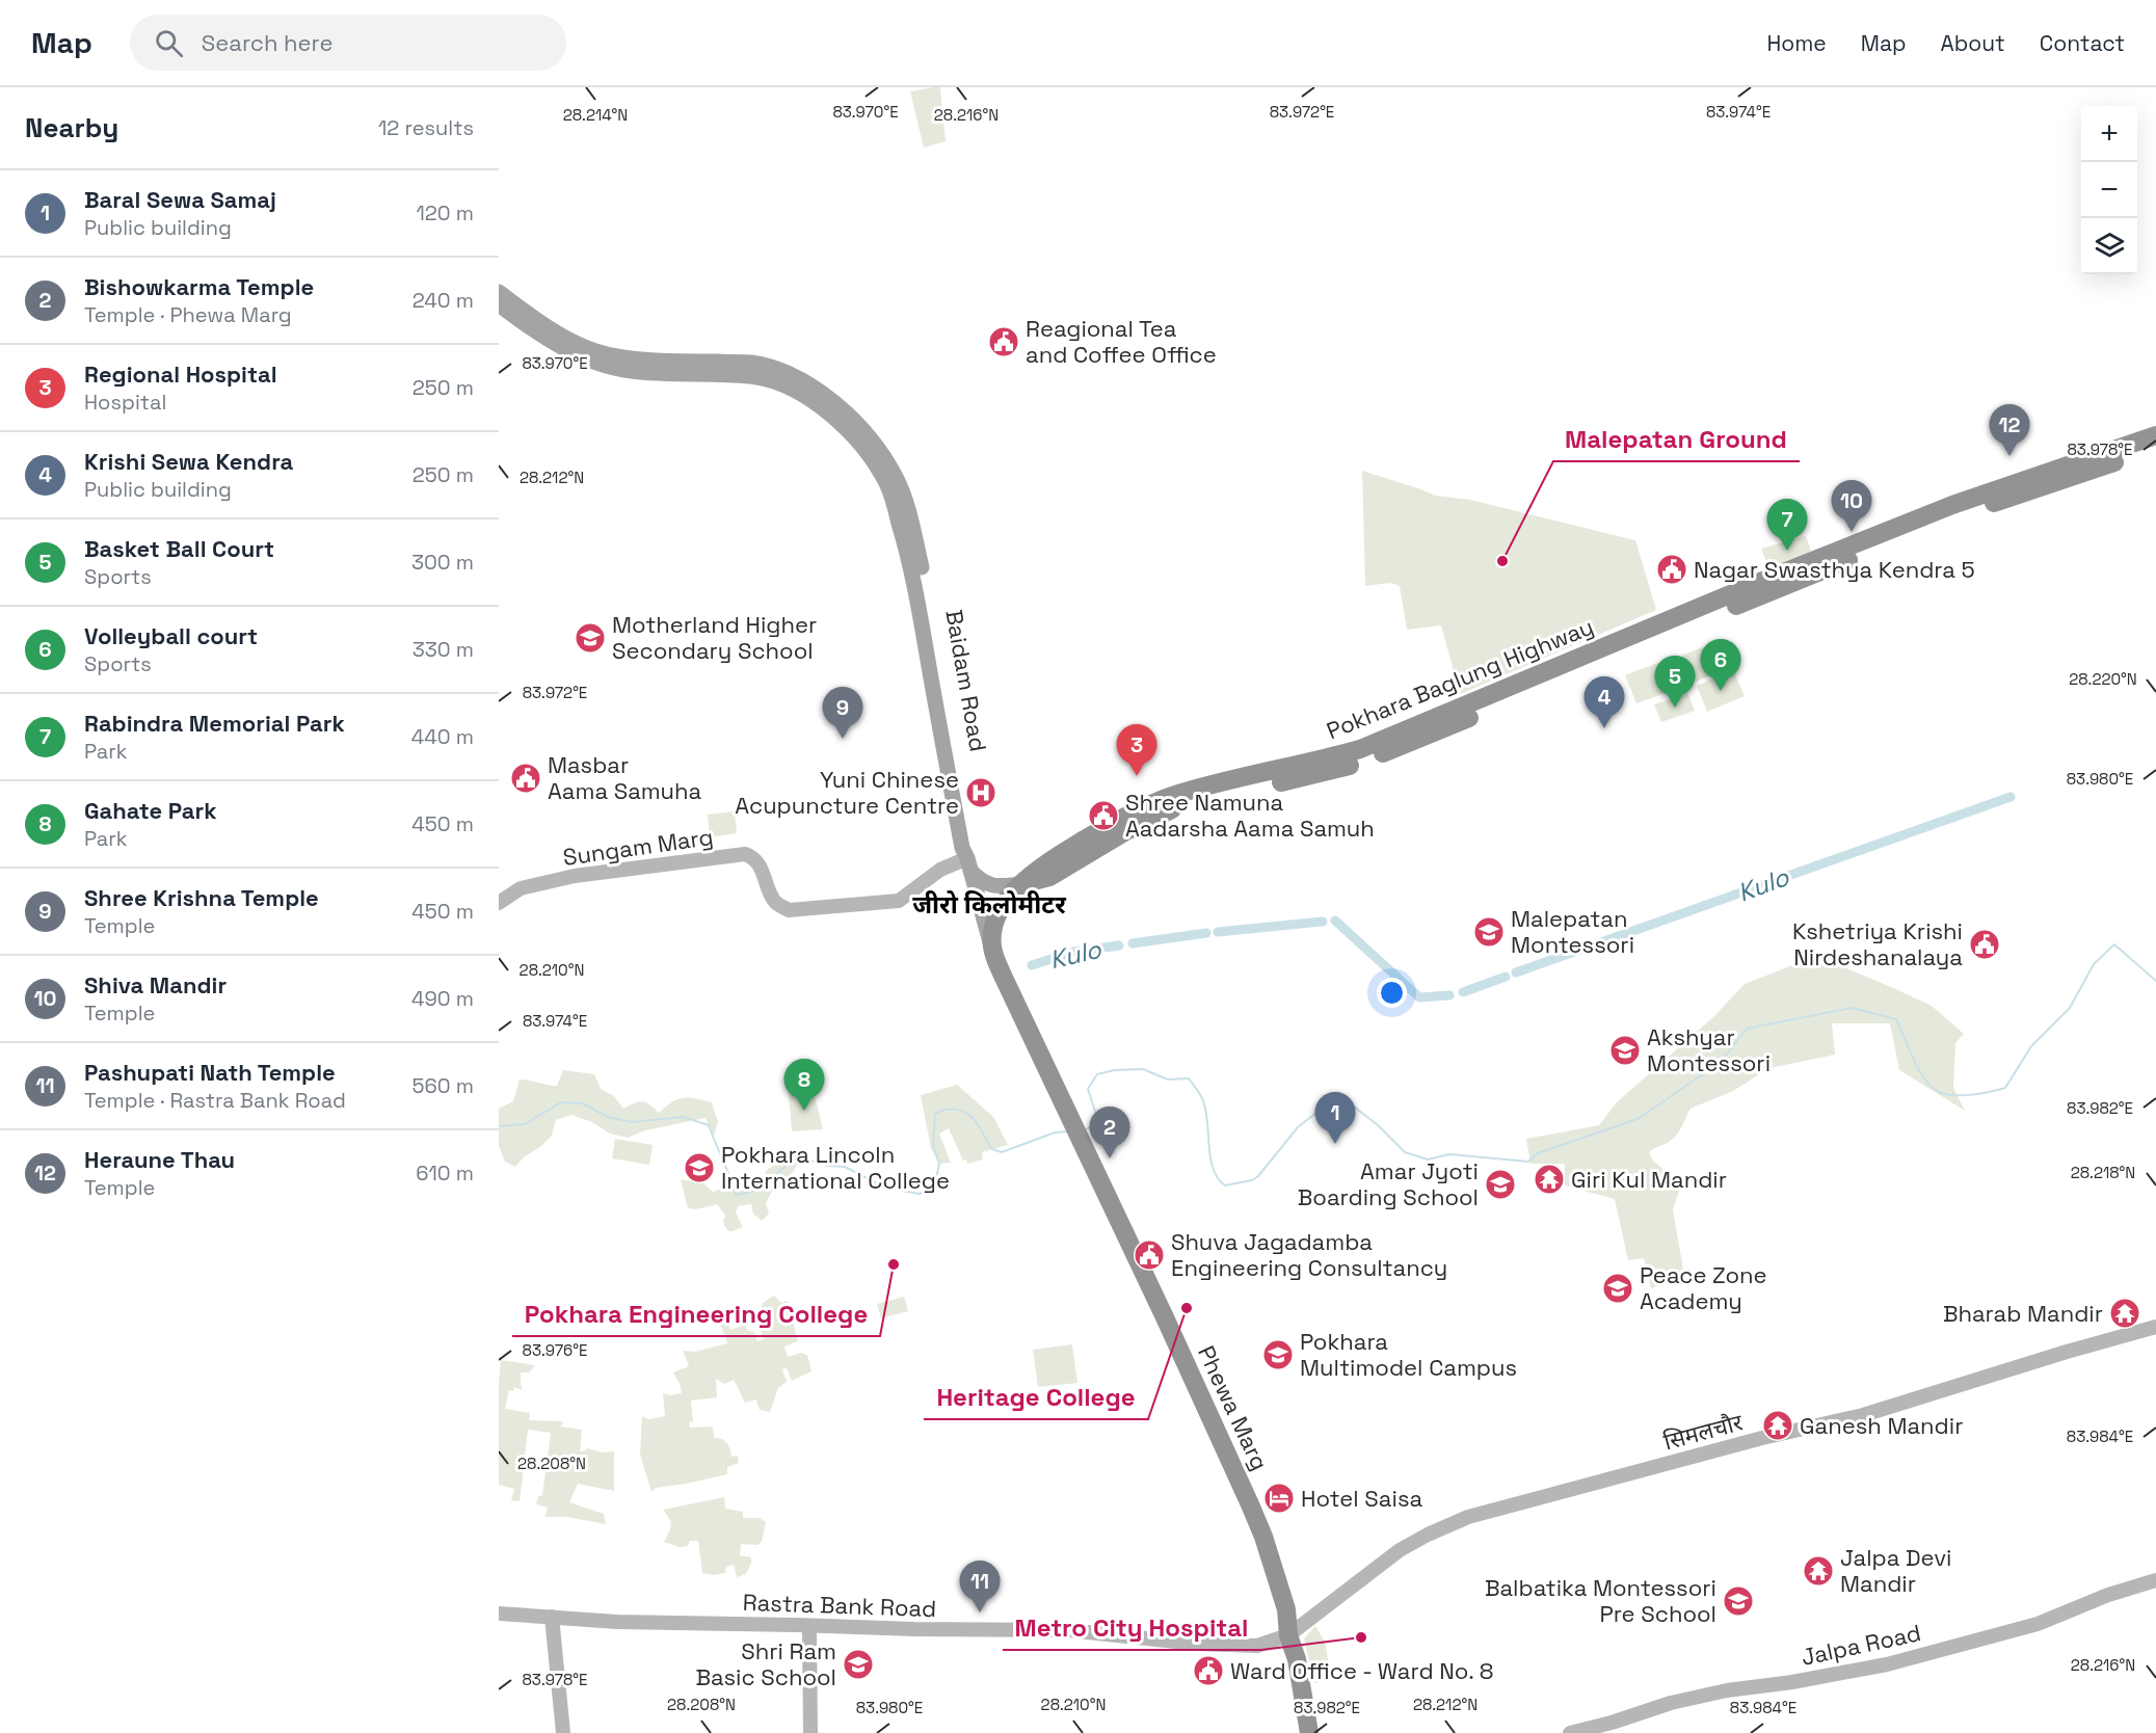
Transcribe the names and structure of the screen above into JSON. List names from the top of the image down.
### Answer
{
  "streets": {
    "highway": ["Pokhara Baglung Highway", "Phewa Marg"],
    "main road": [
      "Baidam Road",
      "Sungam Marg",
      "सिमलचौर",
      "Rastra Bank Road",
      "Jalpa Road"
    ]
  },
  "crossings": [
    ["Baidam Road", "Sungam Marg"],
    ["Phewa Marg", "सिमलचौर"],
    ["Phewa Marg", "Rastra Bank Road"],
    ["सिमलचौर", "Rastra Bank Road"]
  ],
  "districts": ["जीरो किलोमीटर"],
  "water": ["Kulo"],
  "places": {
    "public building": [
      "Reagional Tea and Coffee Office",
      "Nagar Swasthya Kendra 5",
      "Masbar Aama Samuha",
      "Shree Namuna Aadarsha Aama Samuh",
      "Kshetriya Krishi Nirdeshanalaya",
      "Shuva Jagadamba Engineering Consultancy",
      "Ward Office - Ward No. 8"
    ],
    "other": [
      "Malepatan Ground",
      "Pokhara Engineering College",
      "Heritage College",
      "Metro City Hospital"
    ],
    "school or university": [
      "Motherland Higher Secondary School",
      "Malepatan Montessori",
      "Akshyar Montessori",
      "Pokhara Lincoln International College",
      "Amar Jyoti Boarding School",
      "Peace Zone Academy",
      "Pokhara Multimodel Campus",
      "Balbatika Montessori Pre School",
      "Shri Ram Basic School"
    ],
    "hospital": ["Yuni Chinese Acupuncture Centre"],
    "temple": [
      "Giri Kul Mandir",
      "Bharab Mandir",
      "Ganesh Mandir",
      "Jalpa Devi Mandir"
    ],
    "hotel": ["Hotel Saisa"]
  },
  "page": {
    "header": "Map",
    "search": "Search here",
    "nav": [
      "Home",
      "Map",
      "About",
      "Contact"
    ],
    "heading": ["Nearby", "12 results"],
    "map_buttons": ["+", "−"],
    "list": [
      {
        "mark": "1",
        "name": "Baral Sewa Samaj",
        "note": "Public building",
        "value": "120 m"
      },
      {
        "mark": "2",
        "name": "Bishowkarma Temple",
        "note": "Temple · Phewa Marg",
        "value": "240 m"
      },
      {
        "mark": "3",
        "name": "Regional Hospital",
        "note": "Hospital",
        "value": "250 m"
      },
      {
        "mark": "4",
        "name": "Krishi Sewa Kendra",
        "note": "Public building",
        "value": "250 m"
      },
      {
        "mark": "5",
        "name": "Basket Ball Court",
        "note": "Sports",
        "value": "300 m"
      },
      {
        "mark": "6",
        "name": "Volleyball court",
        "note": "Sports",
        "value": "330 m"
      },
      {
        "mark": "7",
        "name": "Rabindra Memorial Park",
        "note": "Park",
        "value": "440 m"
      },
      {
        "mark": "8",
        "name": "Gahate Park",
        "note": "Park",
        "value": "450 m"
      },
      {
        "mark": "9",
        "name": "Shree Krishna Temple",
        "note": "Temple",
        "value": "450 m"
      },
      {
        "mark": "10",
        "name": "Shiva Mandir",
        "note": "Temple",
        "value": "490 m"
      },
      {
        "mark": "11",
        "name": "Pashupati Nath Temple",
        "note": "Temple · Rastra Bank Road",
        "value": "560 m"
      },
      {
        "mark": "12",
        "name": "Heraune Thau",
        "note": "Temple",
        "value": "610 m"
      }
    ],
    "pins": [
      "12",
      "10",
      "7",
      "6",
      "5",
      "4",
      "9",
      "3",
      "8",
      "1",
      "2",
      "11"
    ]
  },
  "coordinates": [
    "83.970°E",
    "83.972°E",
    "83.974°E",
    "28.214°N",
    "28.216°N",
    "83.978°E",
    "28.212°N",
    "28.220°N",
    "83.980°E",
    "28.210°N",
    "83.982°E",
    "28.218°N",
    "83.976°E",
    "83.984°E",
    "28.208°N"
  ]
}
